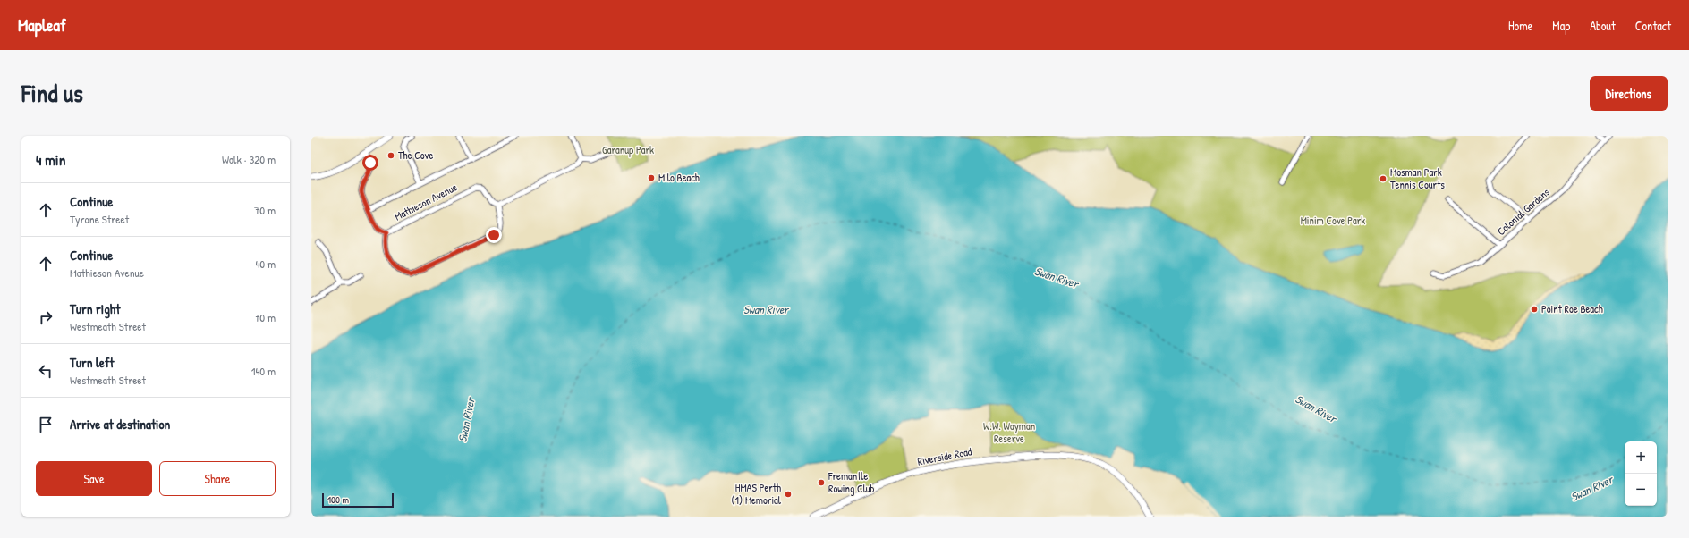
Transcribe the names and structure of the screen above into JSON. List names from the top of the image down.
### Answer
{
  "streets": {
    "street": ["Mathieson Avenue", "Colonial Gardens", "Riverside Road"]
  },
  "water": ["Swan River"],
  "parks": ["Garanup Park", "Minim Cove Park", "W.W. Wayman Reserve"],
  "places": [
    "The Cove",
    "Milo Beach",
    "Mosman Park Tennis Courts",
    "Point Roe Beach",
    "Fremantle Rowing Club",
    "HMAS Perth (1) Memorial"
  ],
  "scale_bar": "100 m",
  "page": {
    "header": "Mapleaf",
    "nav": [
      "Home",
      "Map",
      "About",
      "Contact"
    ],
    "title": "Find us",
    "buttons": [
      "Directions",
      ["Save", "Share"]
    ],
    "heading": ["4 min", "Walk · 320 m"],
    "list": [
      ["Continue", "Tyrone Street", "70 m"],
      ["Continue", "Mathieson Avenue", "40 m"],
      ["Turn right", "Westmeath Street", "70 m"],
      ["Turn left", "Westmeath Street", "140 m"],
      "Arrive at destination"
    ],
    "map_buttons": ["+", "−"],
    "scale": "100 m"
  }
}
